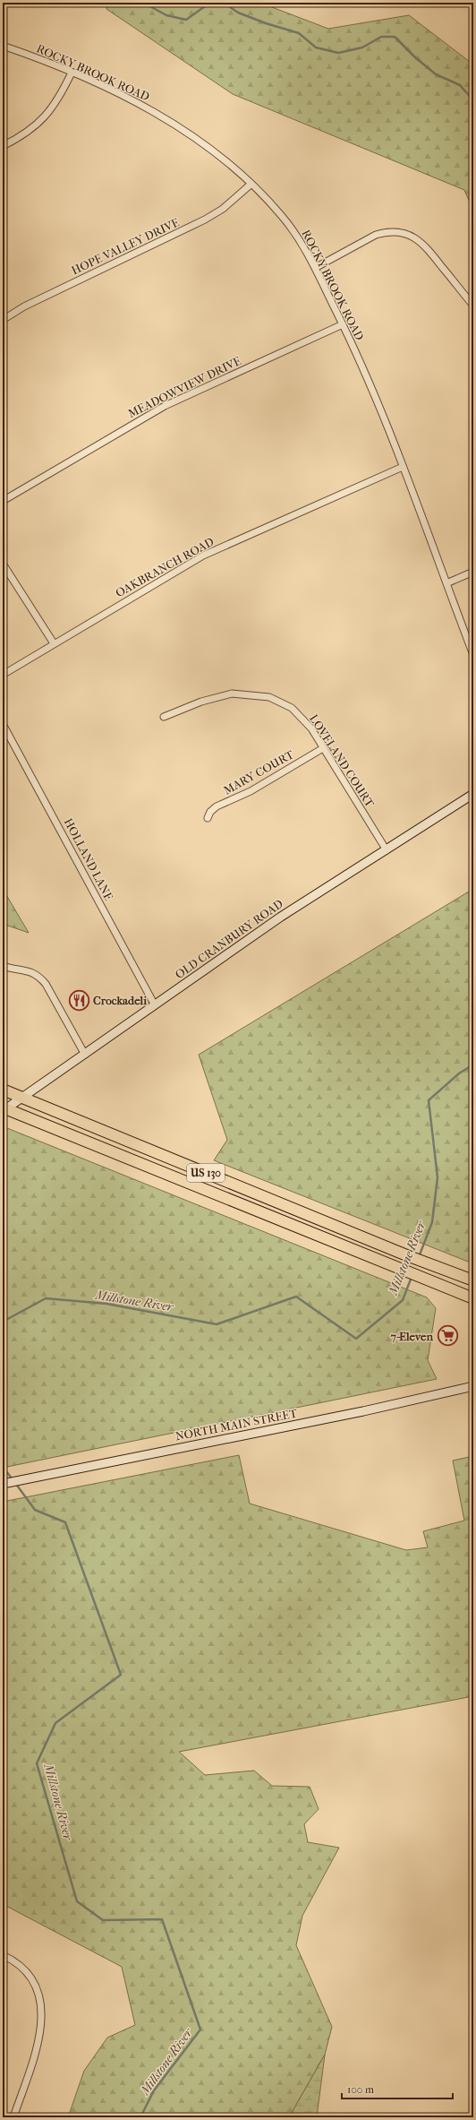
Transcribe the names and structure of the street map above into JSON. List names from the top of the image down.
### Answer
{
  "streets": {
    "highway": ["US 130"],
    "street": [
      "ROCKY BROOK ROAD",
      "HOPE VALLEY DRIVE",
      "MEADOWVIEW DRIVE",
      "OAKBRANCH ROAD",
      "LOVELAND COURT",
      "MARY COURT",
      "HOLLAND LANE",
      "OLD CRANBURY ROAD",
      "NORTH MAIN STREET"
    ]
  },
  "crossings": [
    ["ROCKY BROOK ROAD", "HOPE VALLEY DRIVE"],
    ["ROCKY BROOK ROAD", "MEADOWVIEW DRIVE"],
    ["ROCKY BROOK ROAD", "OAKBRANCH ROAD"],
    ["LOVELAND COURT", "MARY COURT"],
    ["LOVELAND COURT", "OLD CRANBURY ROAD"],
    ["HOLLAND LANE", "OLD CRANBURY ROAD"],
    ["OLD CRANBURY ROAD", "US 130"]
  ],
  "water": ["Millstone River"],
  "places": {
    "restaurant": ["Crockadeli"],
    "supermarket": ["7-Eleven"]
  },
  "scale_bar": "100 m"
}
